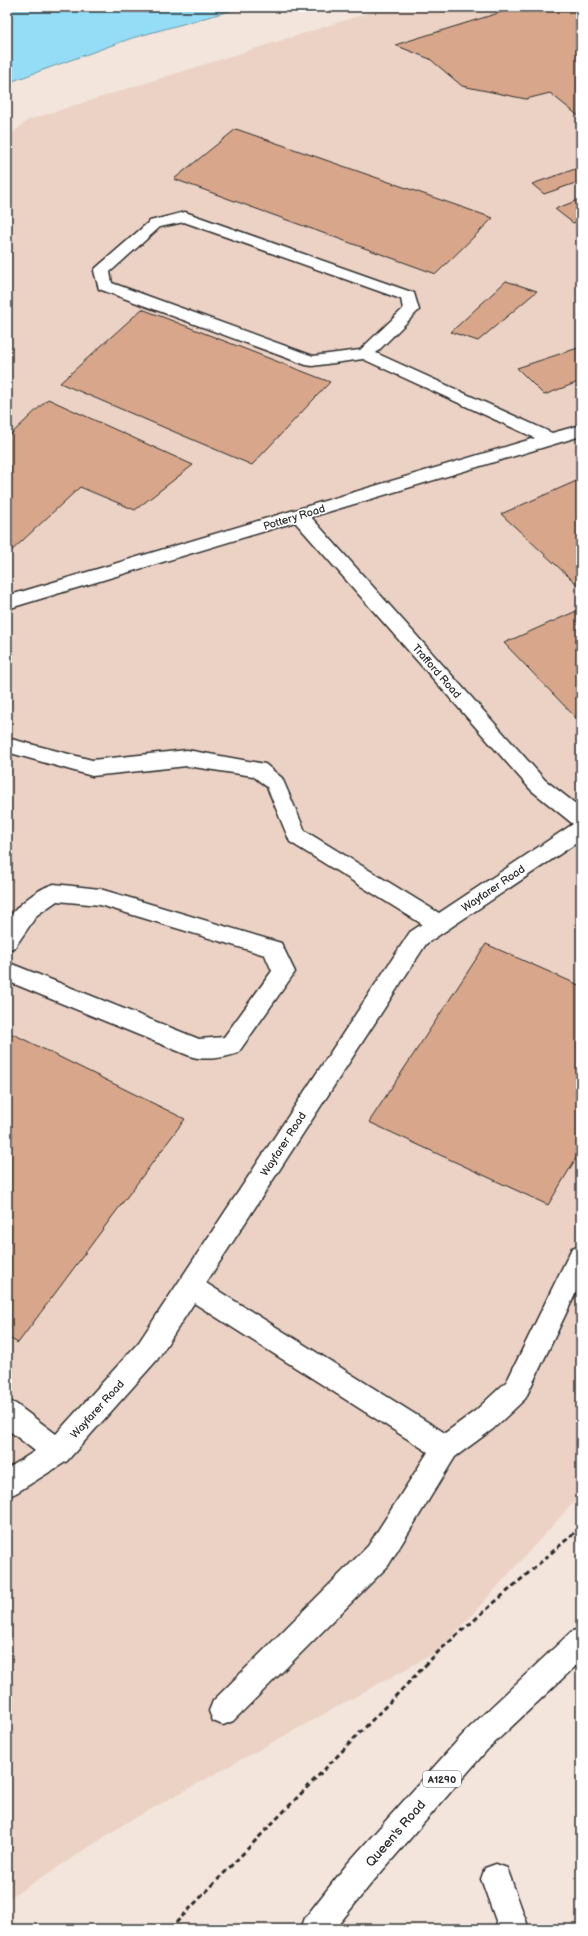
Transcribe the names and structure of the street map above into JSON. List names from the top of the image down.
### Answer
{
  "streets": {
    "street": [
      "Pottery Road",
      "Trafford Road",
      "Wayfarer Road",
      "A1290",
      "Queen's Road"
    ]
  },
  "crossings": [
    ["Pottery Road", "Trafford Road"]
  ]
}
